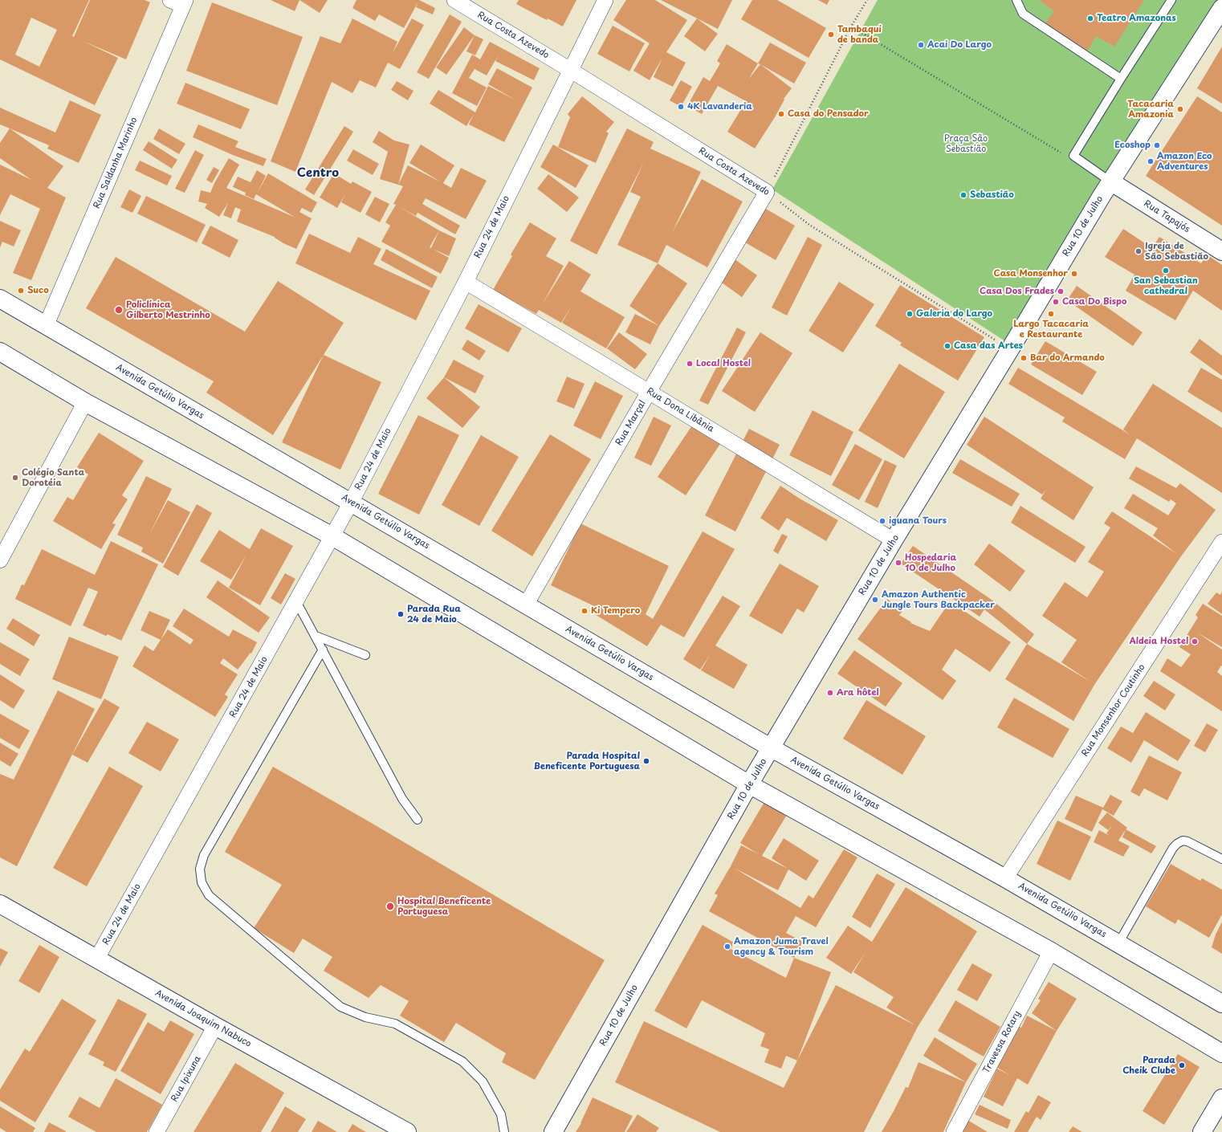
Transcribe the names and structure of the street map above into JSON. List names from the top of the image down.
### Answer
{
  "streets": {
    "main road": [
      "Rua Tapajós",
      "Rua 10 de Julho",
      "Avenida Getúlio Vargas",
      "Avenida Joaquim Nabuco"
    ],
    "street": [
      "Rua Costa Azevedo",
      "Rua Saldanha Marinho",
      "Rua 24 de Maio",
      "Rua Dona Libânia",
      "Rua Marçal",
      "Rua Monsenhor Coutinho",
      "Travessa Rotary",
      "Rua Ipixuna"
    ]
  },
  "crossings": [
    ["Rua Costa Azevedo", "Rua 10 de Julho"],
    ["Rua Costa Azevedo", "Rua 24 de Maio"],
    ["Rua Costa Azevedo", "Rua Marçal"],
    ["Rua Saldanha Marinho", "Avenida Getúlio Vargas"],
    ["Rua Tapajós", "Rua 10 de Julho"],
    ["Rua 10 de Julho", "Avenida Getúlio Vargas"],
    ["Rua 10 de Julho", "Rua Dona Libânia"],
    ["Rua 24 de Maio", "Avenida Getúlio Vargas"],
    ["Rua 24 de Maio", "Rua Dona Libânia"],
    ["Rua 24 de Maio", "Avenida Joaquim Nabuco"],
    ["Avenida Getúlio Vargas", "Rua Marçal"],
    ["Avenida Getúlio Vargas", "Rua Monsenhor Coutinho"],
    ["Rua Dona Libânia", "Rua Marçal"],
    ["Avenida Joaquim Nabuco", "Rua Ipixuna"]
  ],
  "districts": ["Centro"],
  "parks": ["Praça São Sebastião"],
  "places": [
    "Teatro Amazonas",
    "Tambaqui de banda",
    "Acai Do Largo",
    "4K Lavanderia",
    "Tacacaria Amazonia",
    "Casa do Pensador",
    "Ecoshop",
    "Amazon Eco Adventures",
    "Sebastião",
    "Igreja de São Sebastião",
    "San Sebastian cathedral",
    "Casa Monsenhor",
    "Suco",
    "Casa Dos Frades",
    "Casa Do Bispo",
    "Policlínica Gilberto Mestrinho",
    "Galeria do Largo",
    "Largo Tacacaria e Restaurante",
    "Casa das Artes",
    "Bar do Armando",
    "Local Hostel",
    "Colégio Santa Dorotéia",
    "iguana Tours",
    "Hospedaria 10 de Julho",
    "Amazon Authentic Jungle Tours Backpacker",
    "Ki Tempero",
    "Parada Rua 24 de Maio",
    "Aldeia Hostel",
    "Ara hôtel",
    "Parada Hospital Beneficente Portuguesa",
    "Hospital Beneficente Portuguesa",
    "Amazon Juma Travel agency & Tourism",
    "Parada Cheik Clube"
  ]
}
